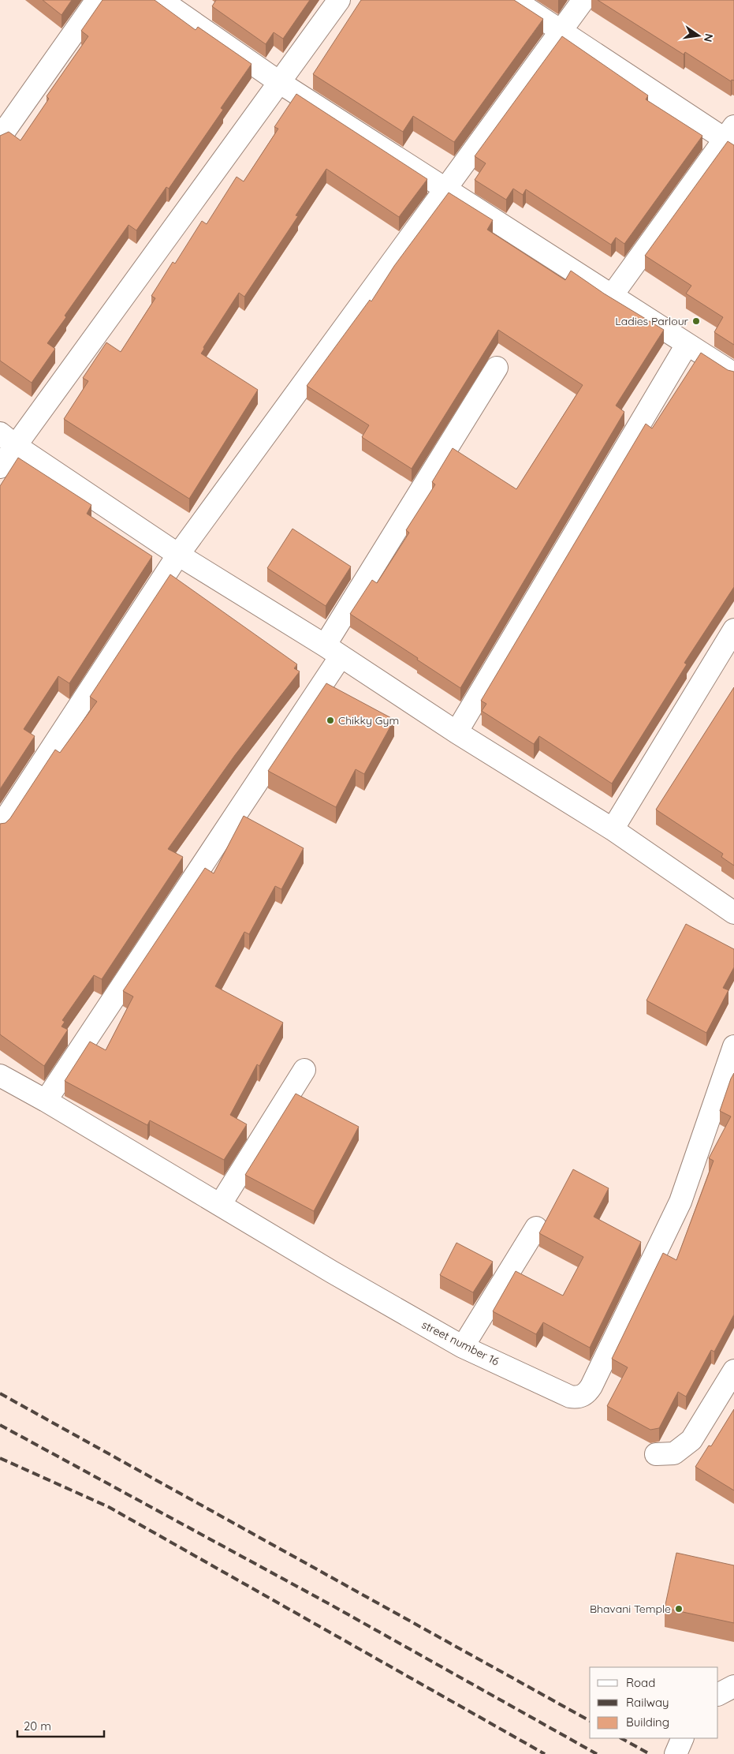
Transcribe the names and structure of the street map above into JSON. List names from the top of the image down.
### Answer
{
  "streets": {
    "street": ["street number 16"]
  },
  "places": ["Ladies Parlour", "Chikky Gym", "Bhavani Temple"],
  "legend": ["Road", "Railway", "Building"],
  "scale_bar": "20 m",
  "north": "right"
}
